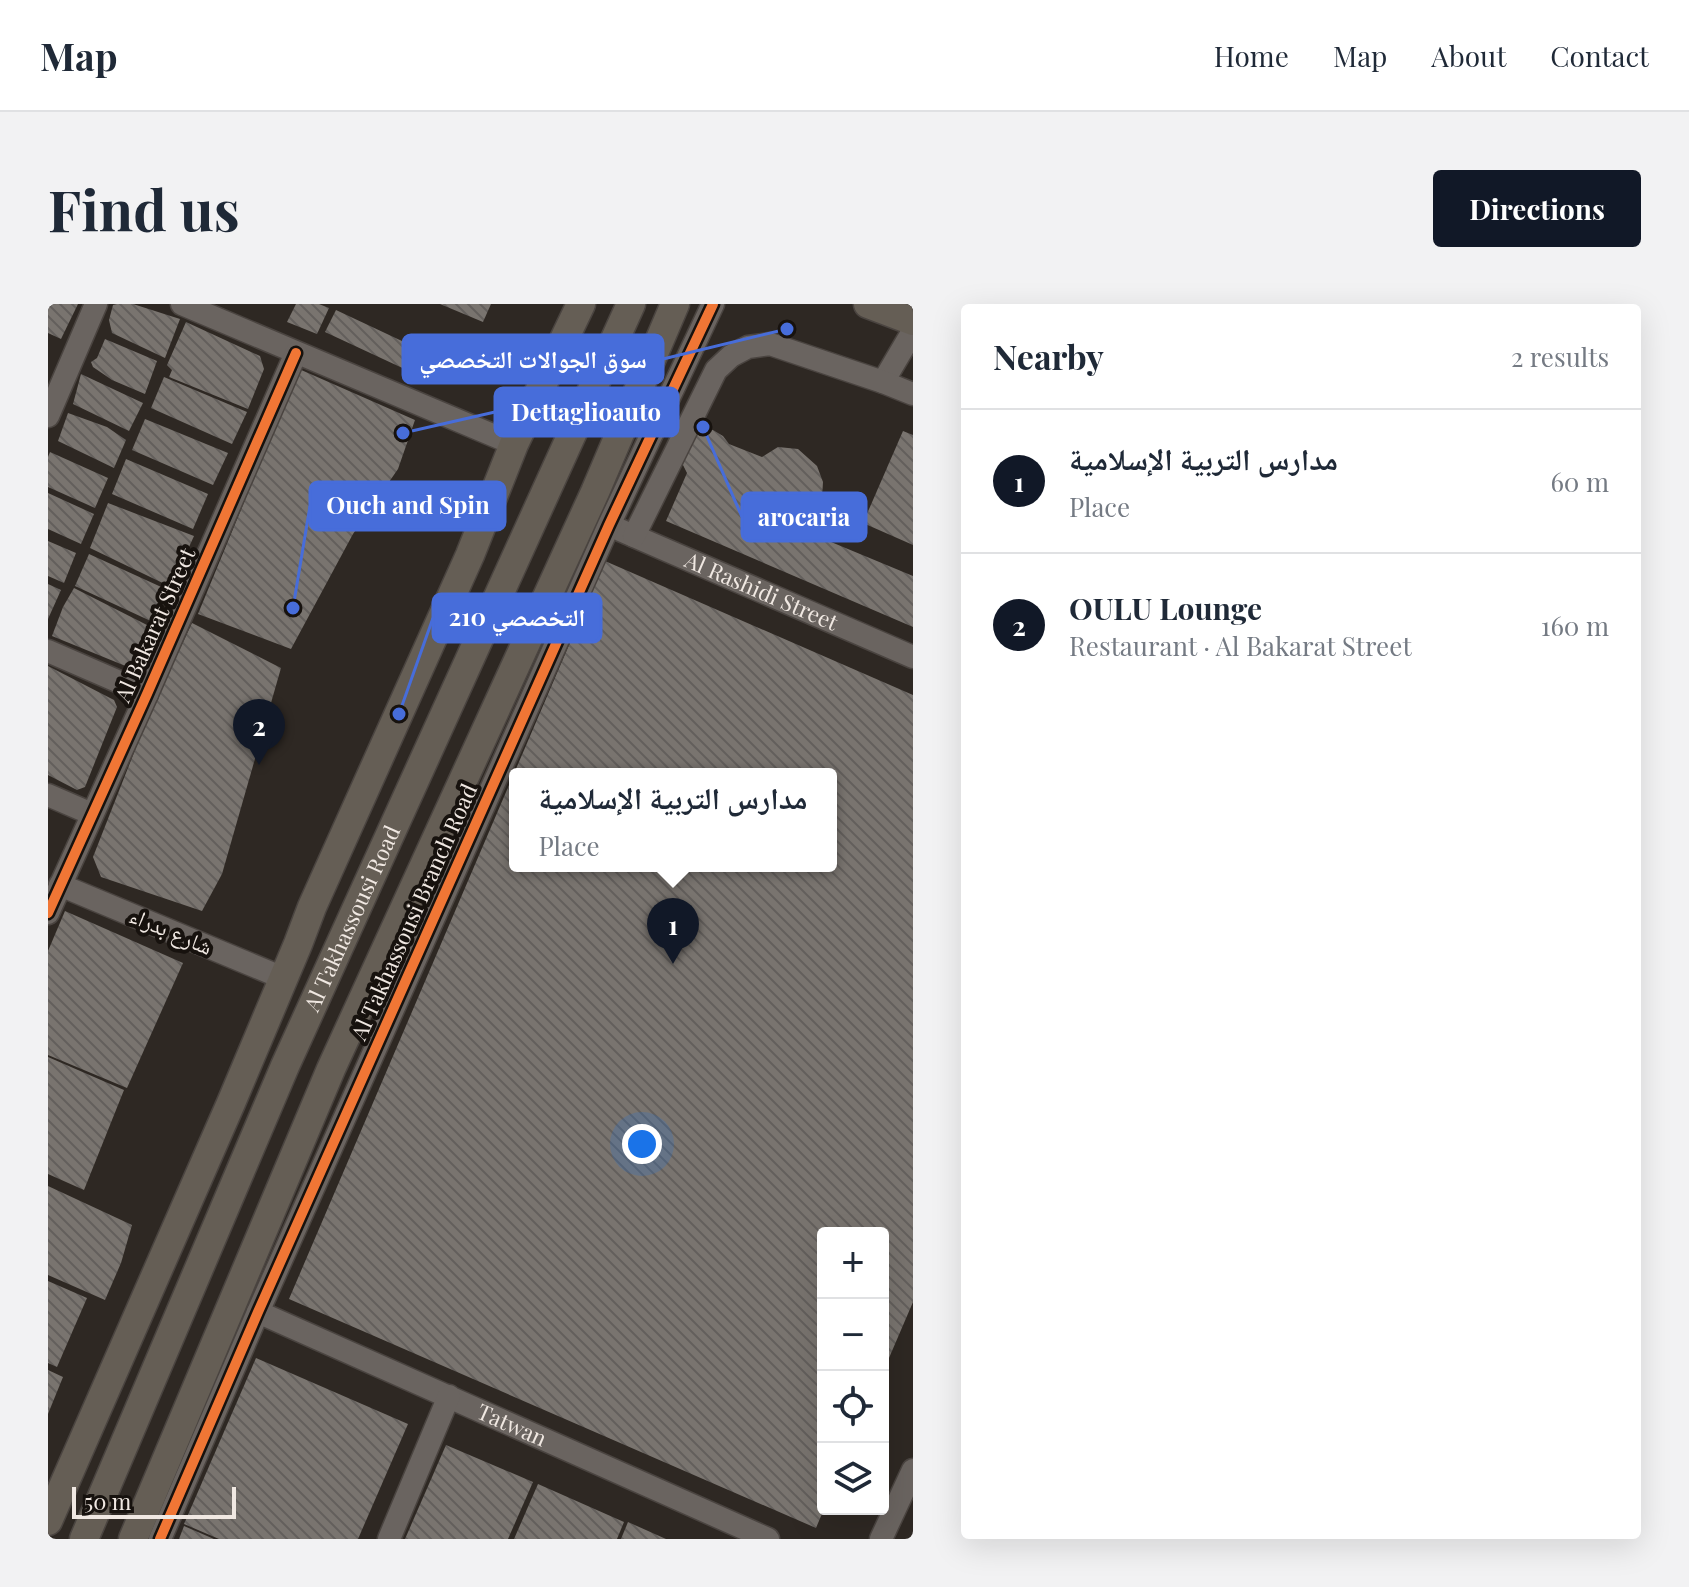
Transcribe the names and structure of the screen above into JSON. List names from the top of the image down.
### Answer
{
  "streets": {
    "main road": ["Al Takhassousi Road"],
    "street": [
      "Al Rashidi Street",
      "Al Bakarat Street",
      "Al Takhassousi Branch Road",
      "شارع بدراء",
      "Tatwan"
    ]
  },
  "crossings": [
    ["Al Rashidi Street", "Al Takhassousi Branch Road"],
    ["Al Bakarat Street", "شارع بدراء"],
    ["Al Takhassousi Branch Road", "Tatwan"]
  ],
  "places": [
    "سوق الجوالات التخصصي",
    "arocaria",
    "Dettaglioauto",
    "Ouch and Spin",
    "التخصصي 210"
  ],
  "scale_bar": "50 m",
  "page": {
    "header": "Map",
    "nav": [
      "Home",
      "Map",
      "About",
      "Contact"
    ],
    "buttons": "Directions",
    "title": "Find us",
    "heading": ["Nearby", "2 results"],
    "list": [
      {
        "mark": "1",
        "name": "مدارس التربية الإسلامية",
        "note": "Place",
        "value": "60 m"
      },
      {
        "mark": "2",
        "name": "OULU Lounge",
        "note": "Restaurant · Al Bakarat Street",
        "value": "160 m"
      }
    ],
    "pins": ["2", "1"],
    "popup": ["مدارس التربية الإسلامية", "Place"],
    "map_buttons": ["+", "−"],
    "scale": "50 m"
  }
}
